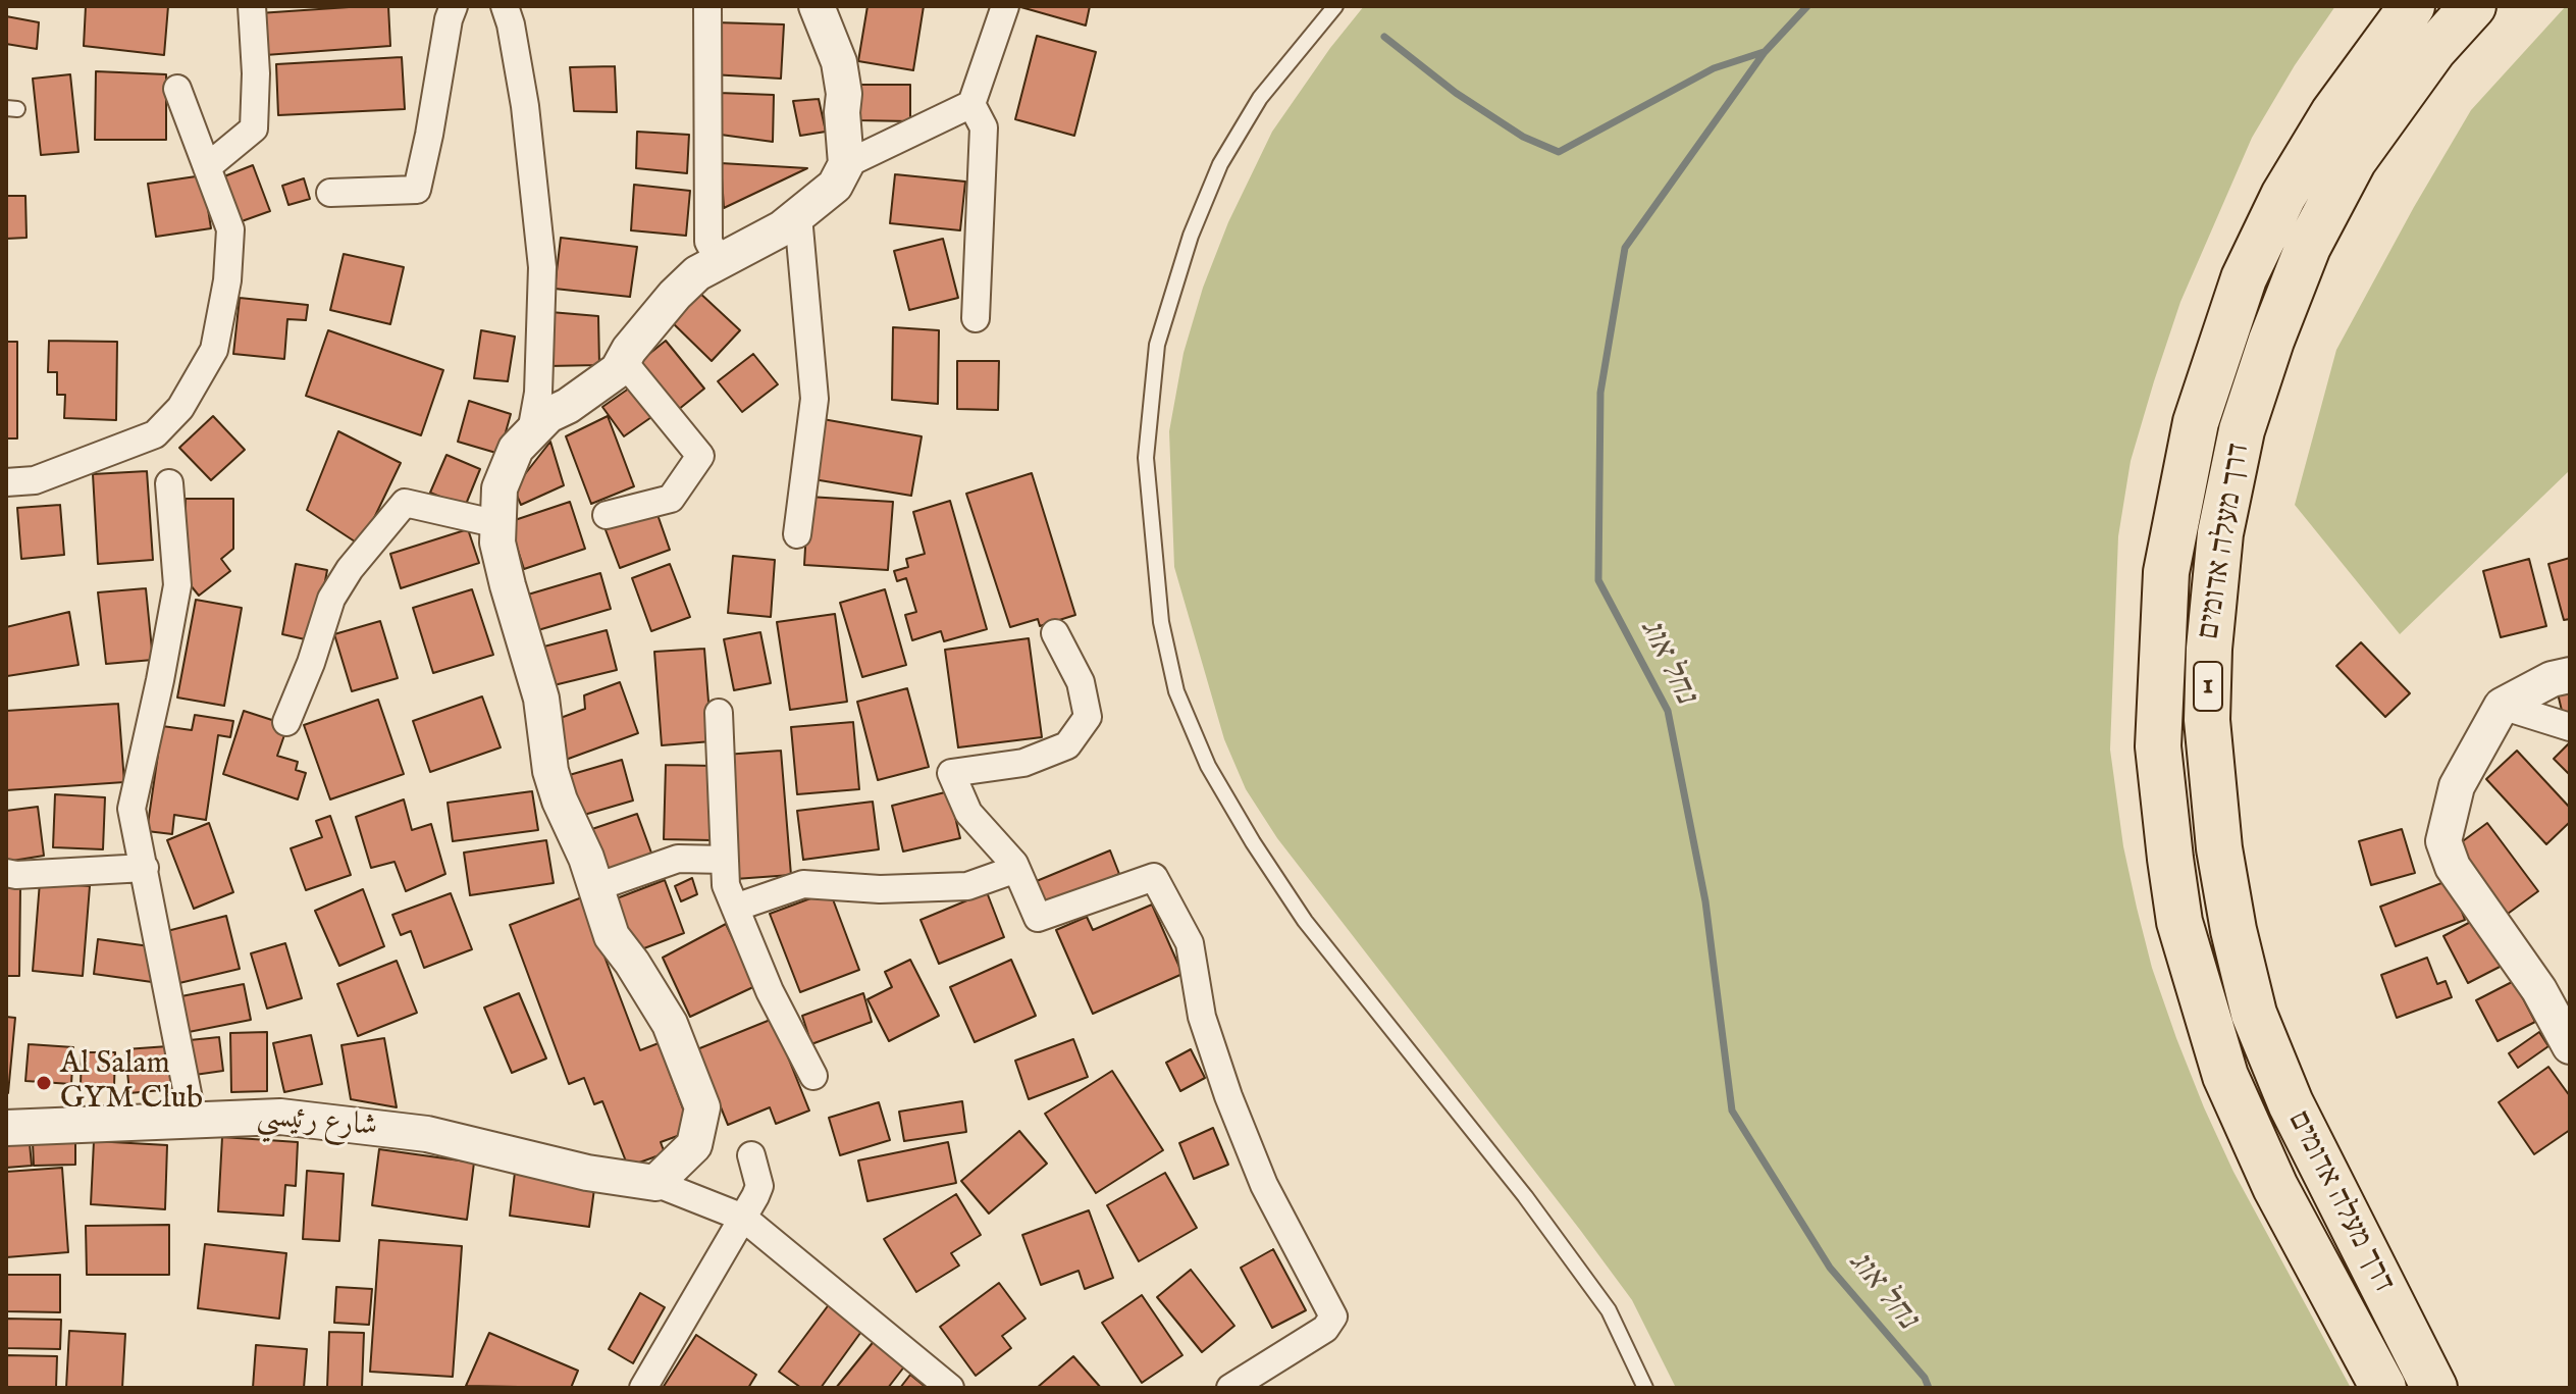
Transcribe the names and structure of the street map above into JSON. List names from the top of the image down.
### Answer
{
  "streets": {
    "highway": ["דרך מעלה אדומים", "1"],
    "street": ["شارع رئيسي"]
  },
  "water": ["נחל אוג"],
  "places": ["Al Salam GYM Club"]
}
